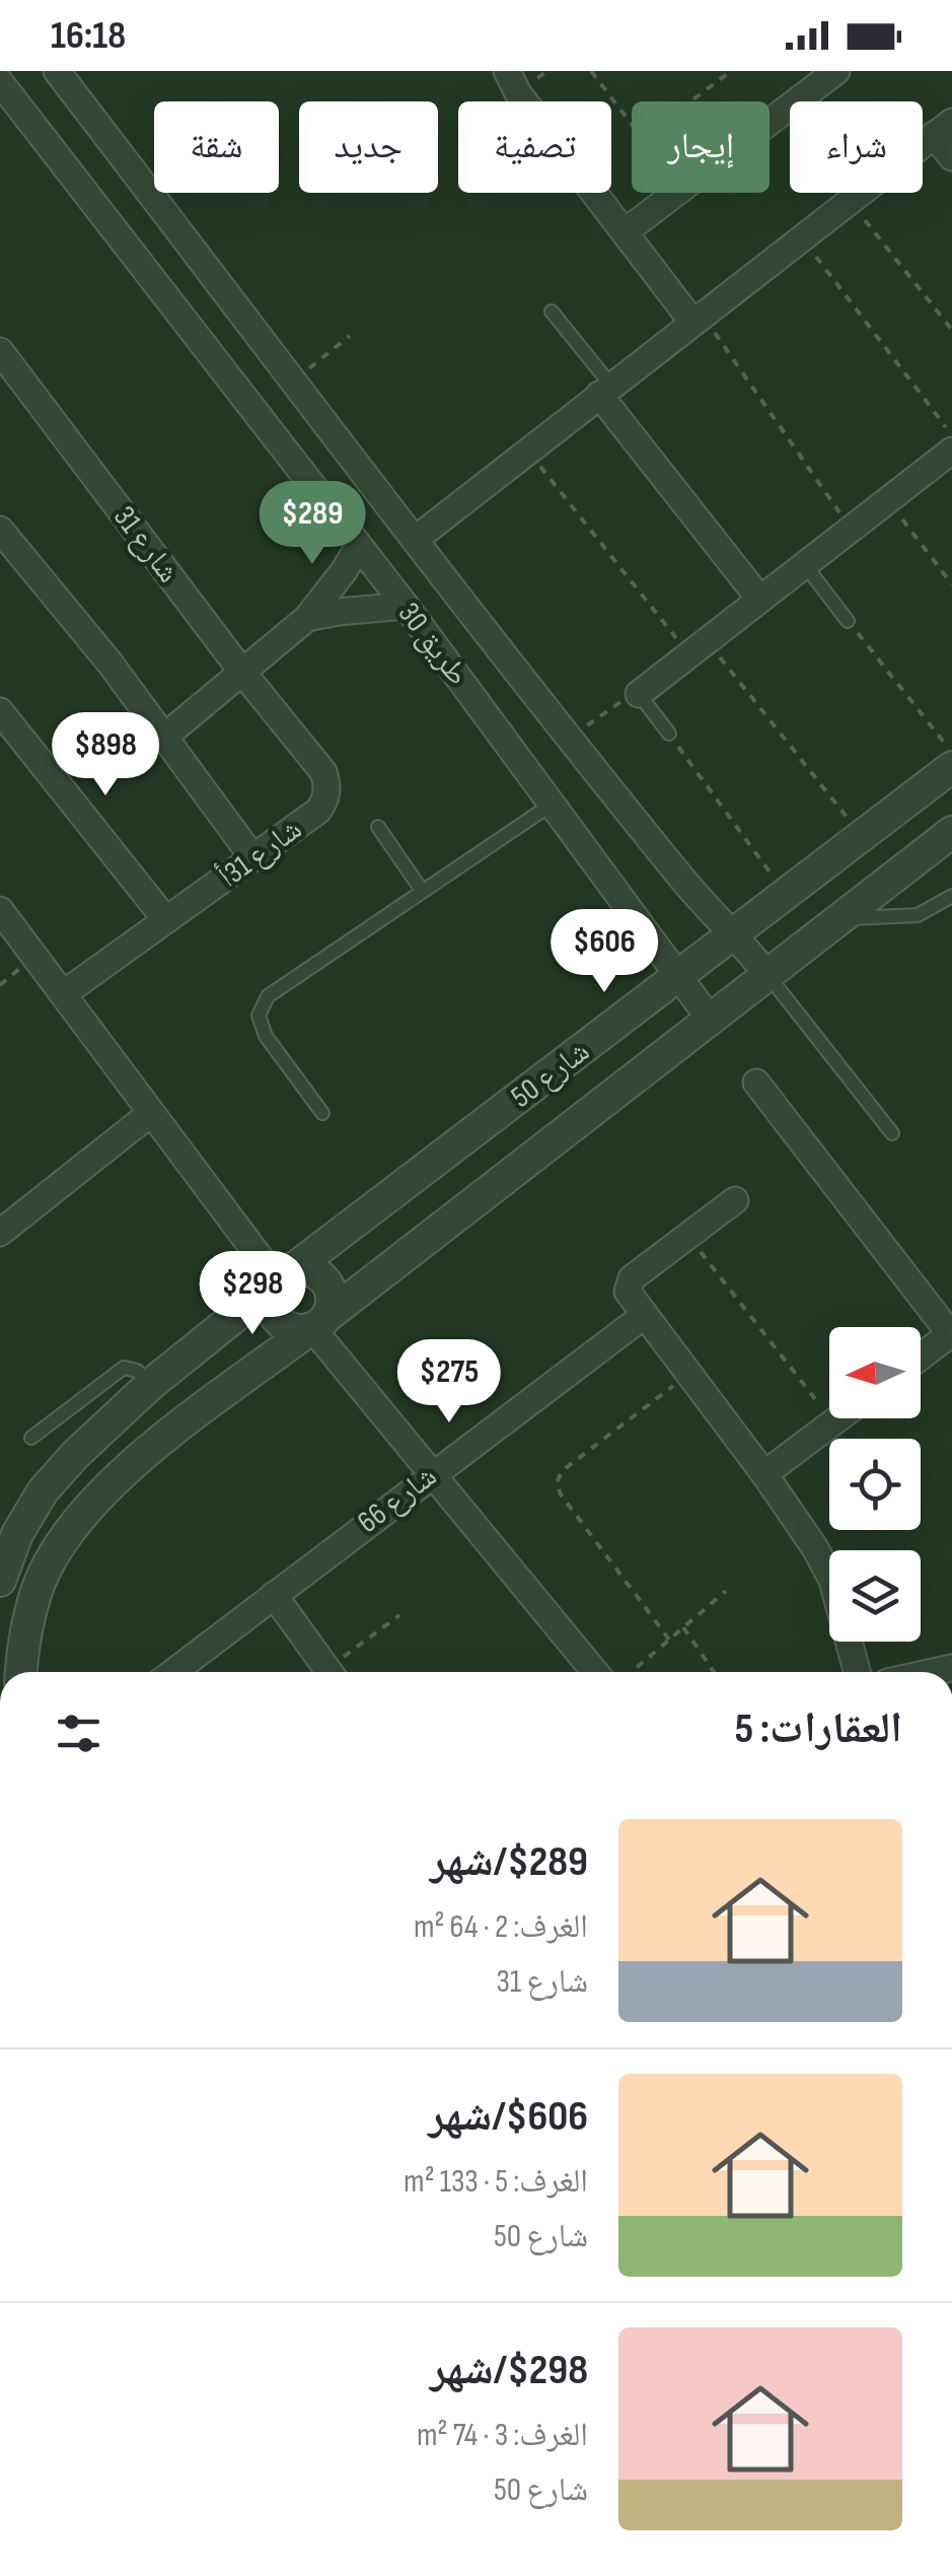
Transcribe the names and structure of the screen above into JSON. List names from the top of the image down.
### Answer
{
  "streets": {
    "street": [
      "شارع 31",
      "طريق 30",
      "شارع 31أ",
      "شارع 50",
      "شارع 66"
    ]
  },
  "crossings": [
    ["شارع 31", "شارع 31أ"],
    ["طريق 30", "شارع 50"]
  ],
  "north": "left",
  "page": {
    "status": "16:18",
    "chip": [
      "شراء",
      "إيجار",
      "تصفية",
      "جديد",
      "شقة"
    ],
    "price": [
      "$289",
      "$898",
      "$606",
      "$298",
      "$275"
    ],
    "heading": "العقارات: 5",
    "list": [
      {
        "name": "$289/شهر",
        "note": "الغرف: 2 · 64 m² · شارع 31"
      },
      {
        "name": "$606/شهر",
        "note": "الغرف: 5 · 133 m² · شارع 50"
      },
      {
        "name": "$298/شهر",
        "note": "الغرف: 3 · 74 m² · شارع 50"
      }
    ]
  }
}
